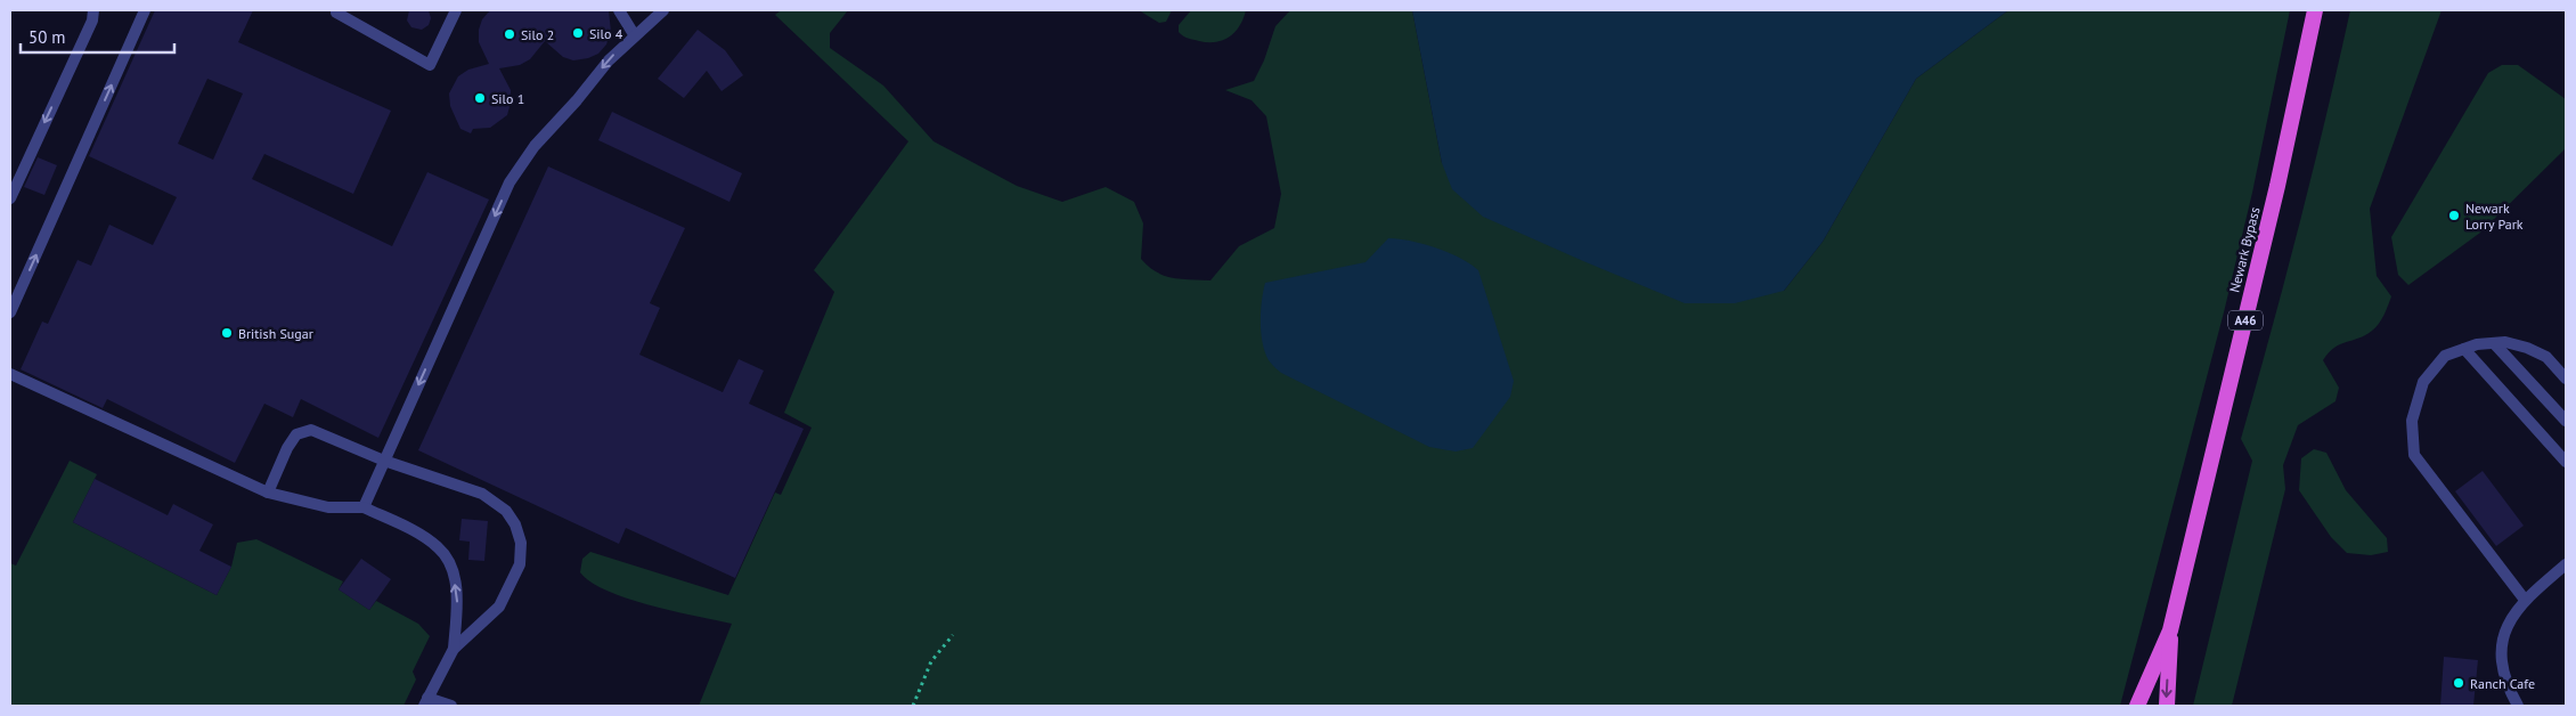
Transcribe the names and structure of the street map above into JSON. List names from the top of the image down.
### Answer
{
  "streets": {
    "highway": ["Newark Bypass", "A46"]
  },
  "places": [
    "Silo 4",
    "Silo 2",
    "Silo 1",
    "Newark Lorry Park",
    "British Sugar",
    "Ranch Cafe"
  ],
  "scale_bar": "50 m"
}
